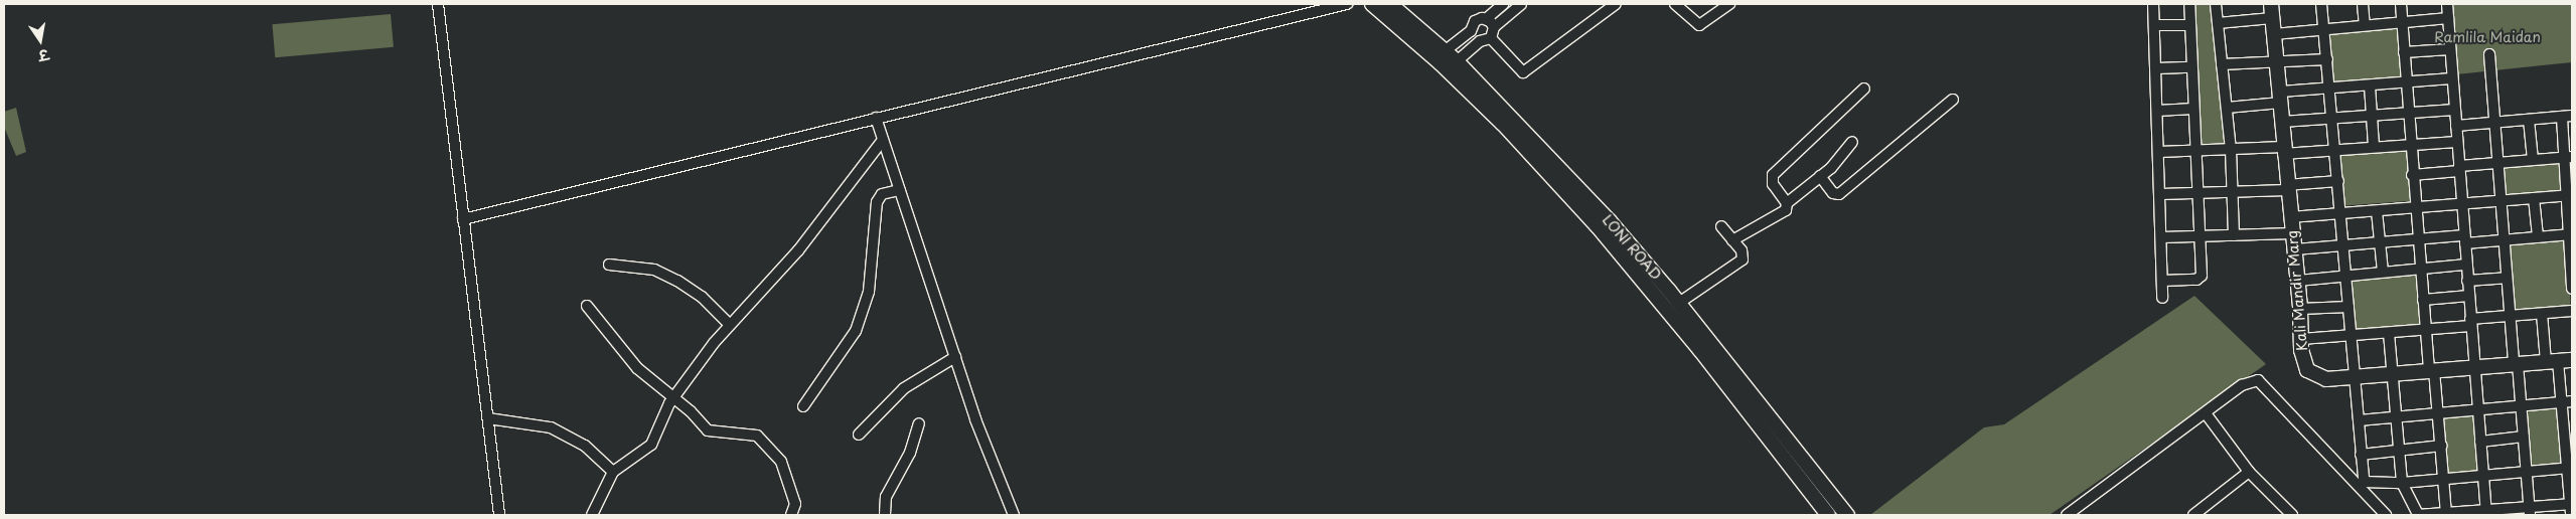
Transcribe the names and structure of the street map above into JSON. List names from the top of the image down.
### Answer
{
  "streets": {
    "street": ["LONI ROAD", "Kali Mandir Marg"]
  },
  "parks": ["Ramlila Maidan"],
  "north": "bottom"
}
